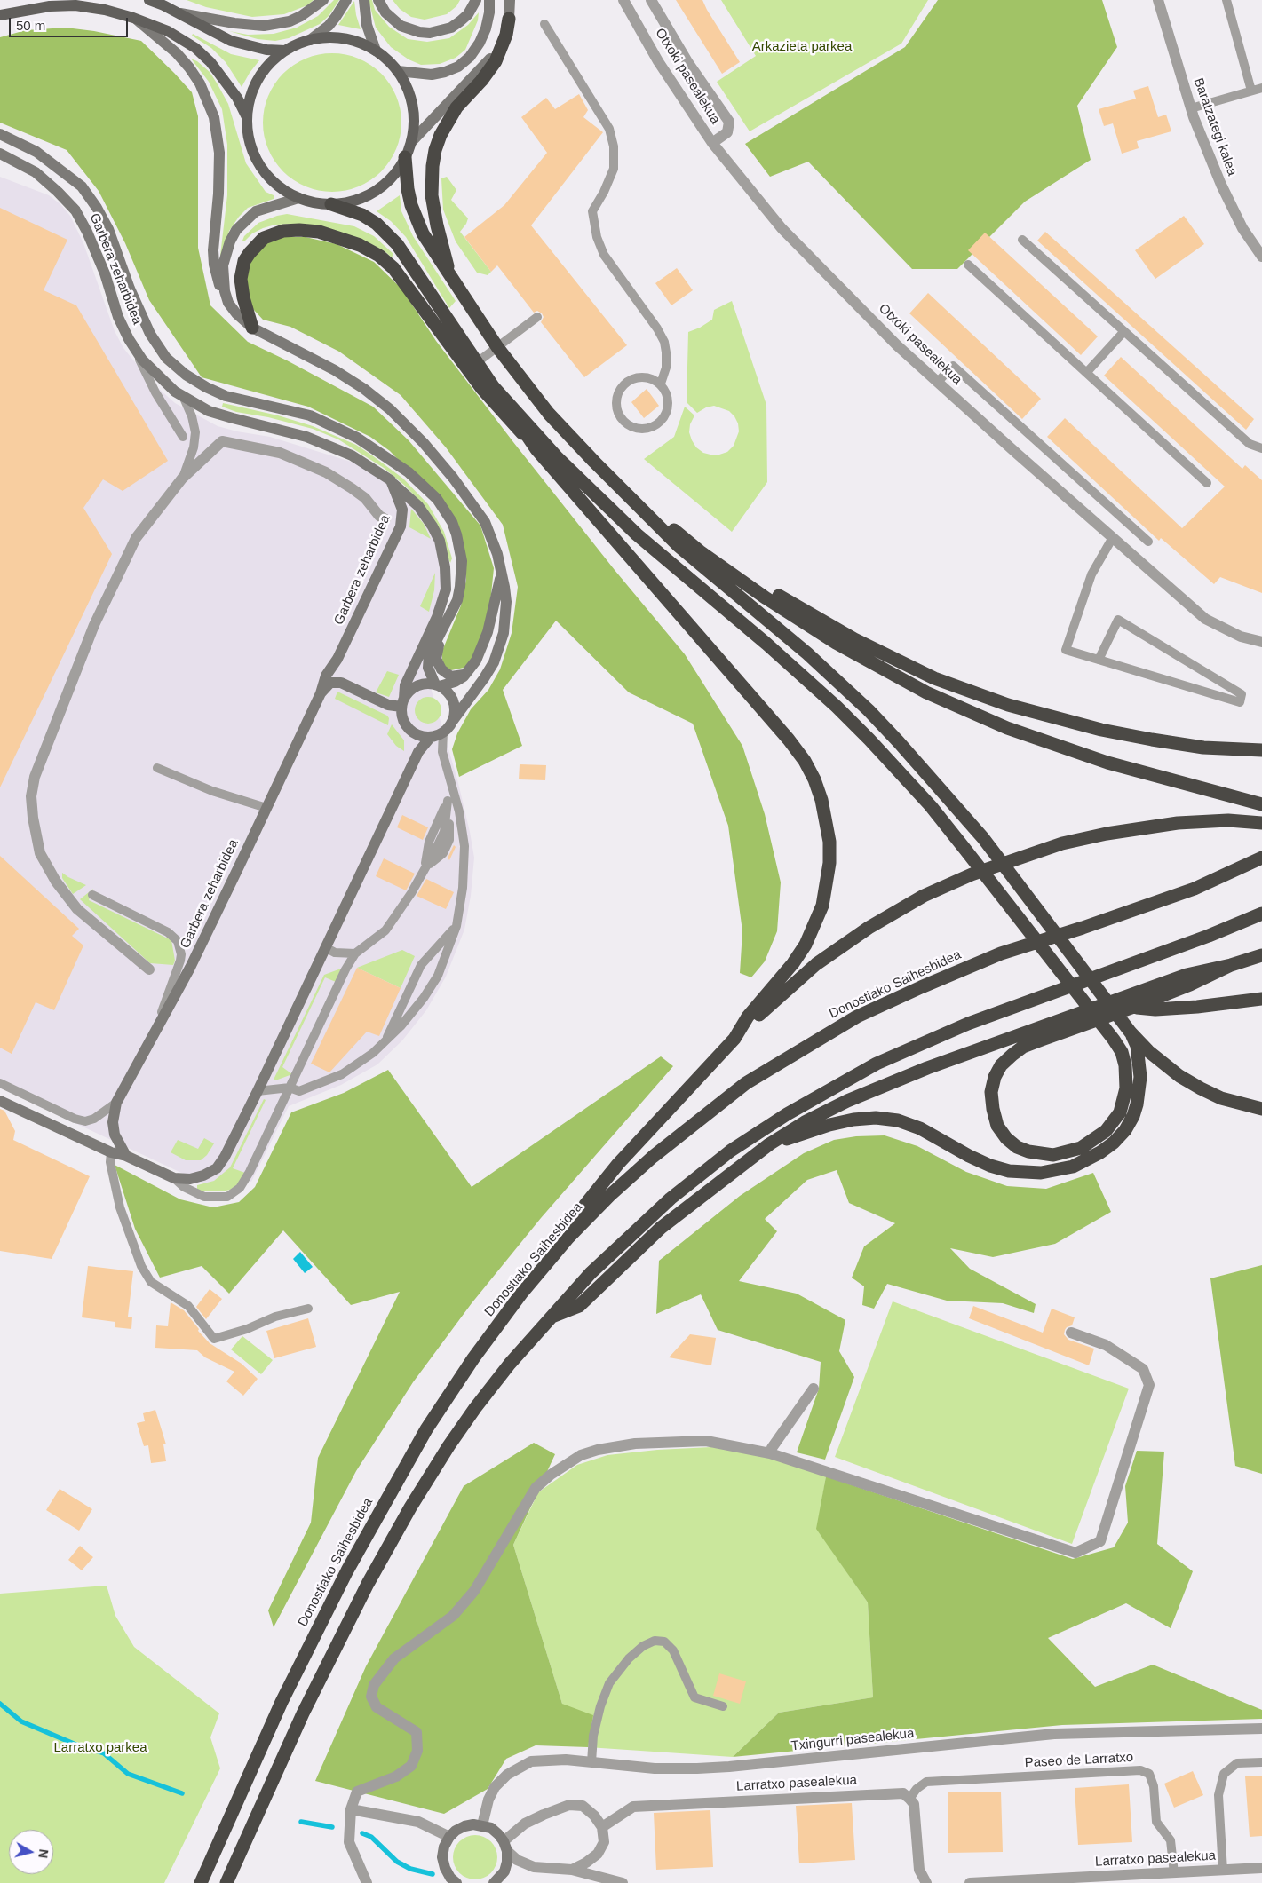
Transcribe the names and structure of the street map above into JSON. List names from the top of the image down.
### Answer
{
  "streets": {
    "highway": ["Donostiako Saihesbidea"],
    "street": [
      "Otxoki pasealekua",
      "Baratzategi kalea",
      "Garbera zeharbidea",
      "Txingurri pasealekua",
      "Larratxo pasealekua"
    ],
    "lane": ["Paseo de Larratxo"]
  },
  "crossings": [
    ["Paseo de Larratxo", "Larratxo pasealekua"]
  ],
  "parks": ["Arkazieta parkea", "Larratxo parkea"],
  "scale_bar": "50 m",
  "north": "right"
}
